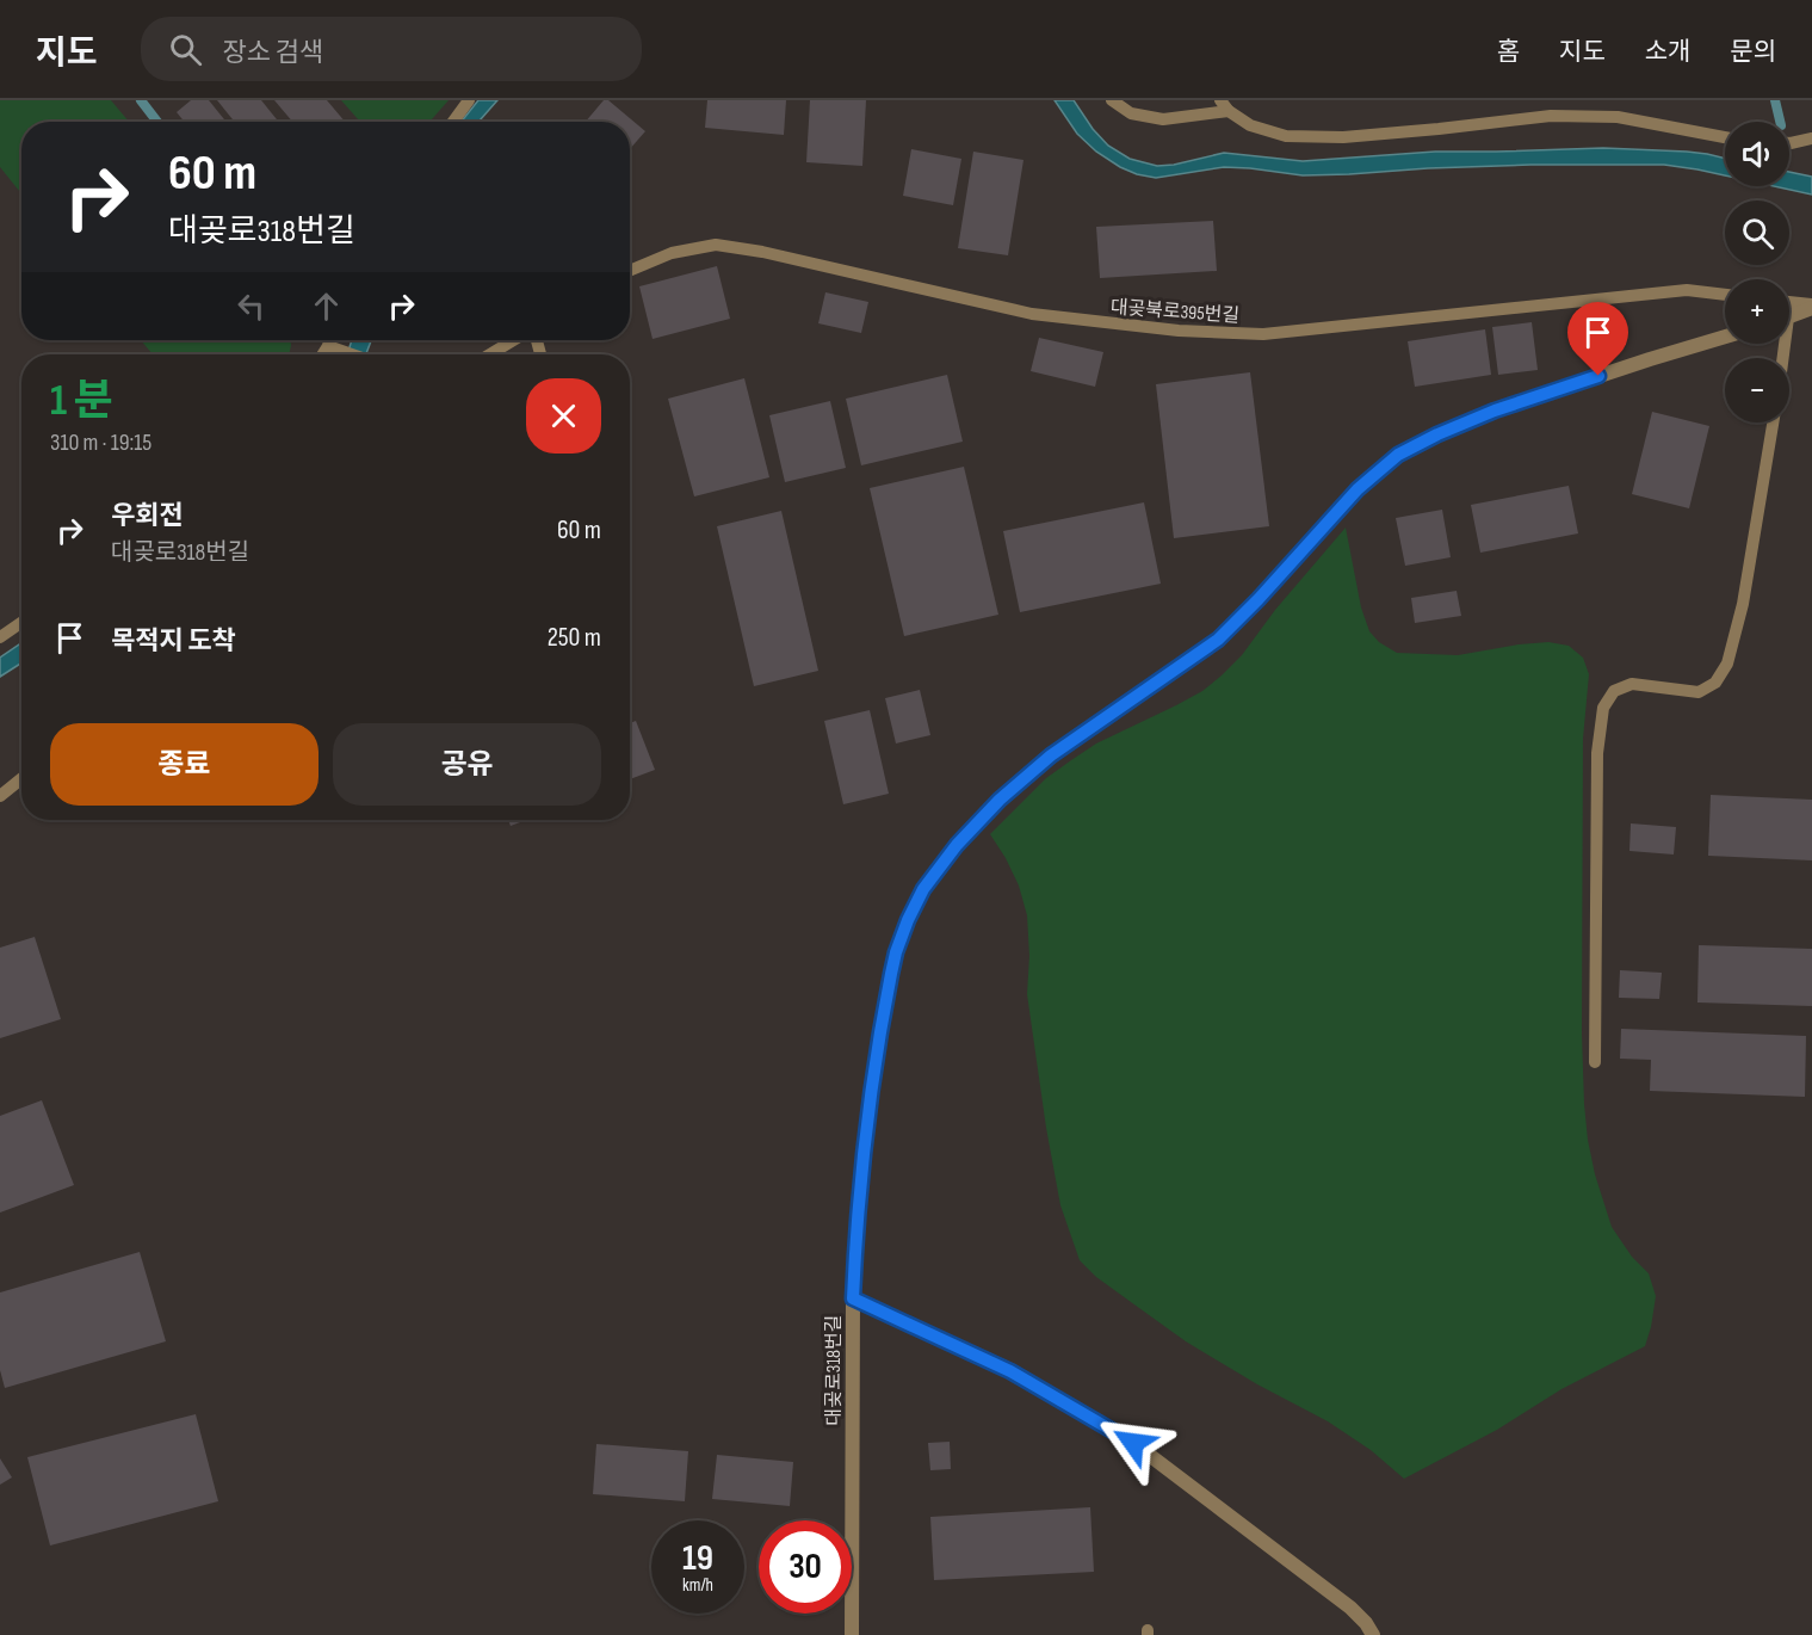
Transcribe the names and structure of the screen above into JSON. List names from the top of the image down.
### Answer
{
  "streets": {
    "street": ["대곶로318번길"],
    "lane": ["대곶북로395번길"]
  },
  "page": {
    "header": "지도",
    "search": "장소 검색",
    "nav": [
      "홈",
      "지도",
      "소개",
      "문의"
    ],
    "map_buttons": ["+", "−"],
    "turn": ["60 m", "대곶로318번길"],
    "heading": ["1 분", "310 m · 19:15"],
    "list": [
      {
        "name": "우회전",
        "note": "대곶로318번길",
        "value": "60 m"
      },
      {
        "name": "목적지 도착",
        "value": "250 m"
      }
    ],
    "buttons": ["종료", "공유"],
    "speed": "19 km/h",
    "limit": "30"
  }
}
